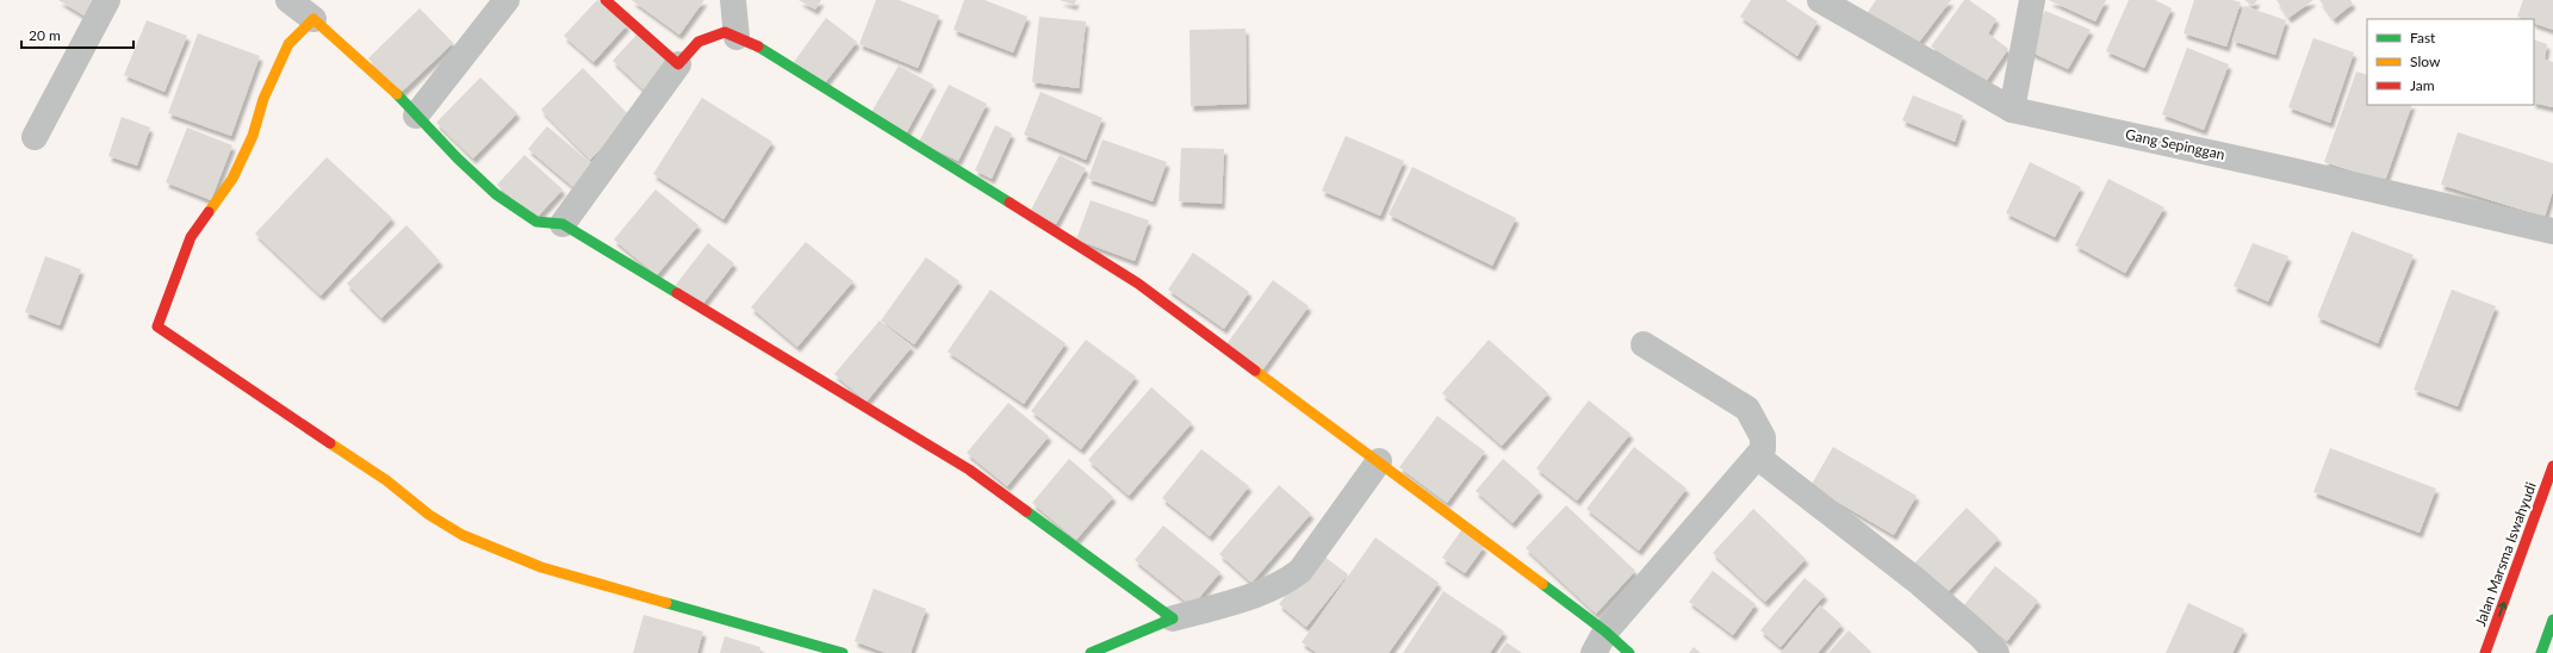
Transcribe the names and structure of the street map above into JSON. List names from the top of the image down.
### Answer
{
  "streets": {
    "main road": ["Jalan Marsma Iswahyudi"],
    "street": ["Gang Sepinggan"]
  },
  "one_way": ["Jalan Marsma Iswahyudi"],
  "legend": ["Fast", "Slow", "Jam"],
  "scale_bar": "20 m"
}
